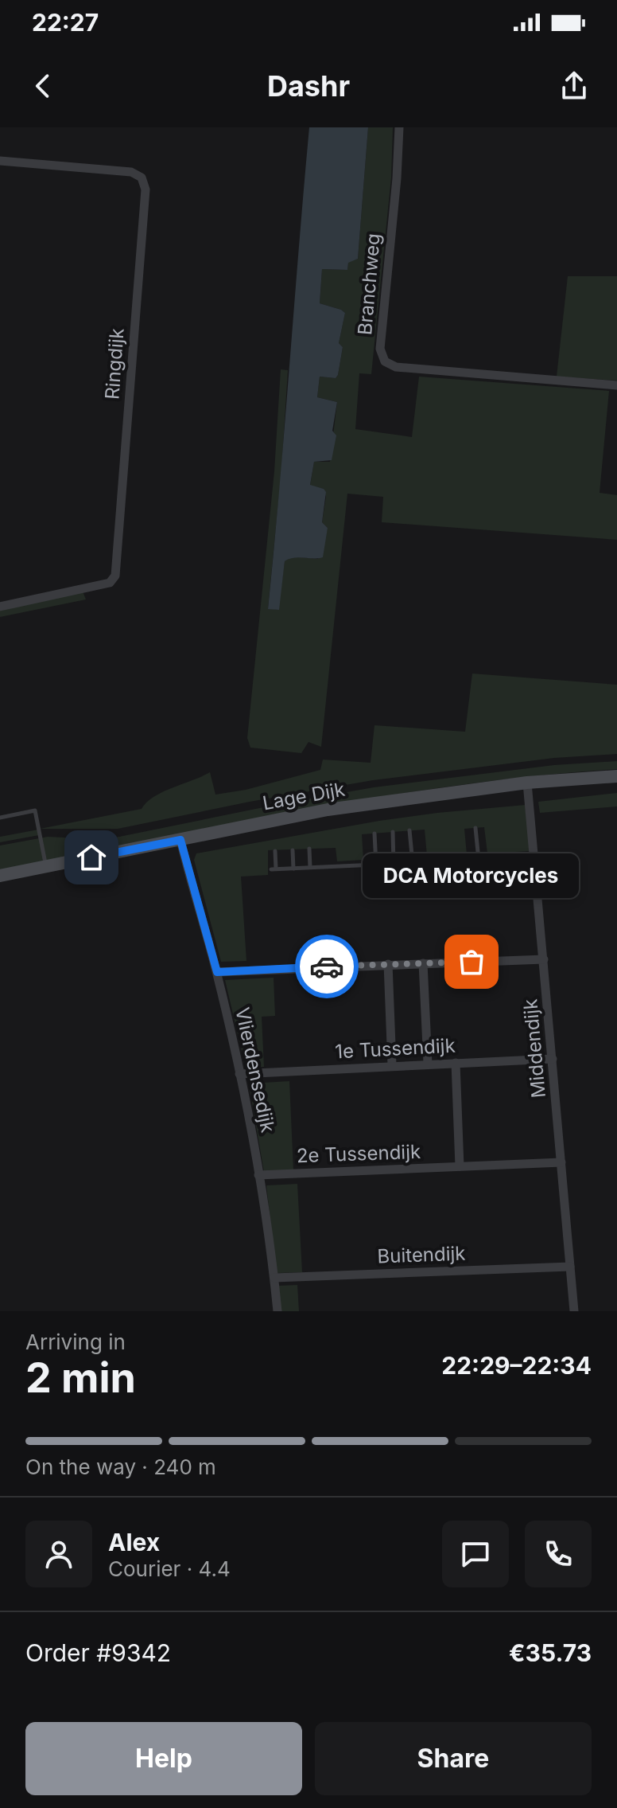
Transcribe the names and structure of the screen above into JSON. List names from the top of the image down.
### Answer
{
  "streets": {
    "main road": ["Lage Dijk"],
    "street": [
      "Branchweg",
      "Ringdijk",
      "1e Tussendijk",
      "Middendijk",
      "Vlierdensedijk",
      "2e Tussendijk",
      "Buitendijk"
    ]
  },
  "crossings": [
    ["Lage Dijk", "Middendijk"],
    ["Lage Dijk", "Vlierdensedijk"],
    ["1e Tussendijk", "Middendijk"],
    ["1e Tussendijk", "Vlierdensedijk"],
    ["Middendijk", "2e Tussendijk"],
    ["Middendijk", "Buitendijk"],
    ["Vlierdensedijk", "2e Tussendijk"],
    ["Vlierdensedijk", "Buitendijk"]
  ],
  "places": ["DCA Motorcycles"],
  "page": {
    "status": "22:27",
    "header": "Dashr",
    "bubble": "DCA Motorcycles",
    "heading": ["2 min", "Arriving in", "22:29–22:34"],
    "panel": [
      "Alex",
      "Courier · 4.4",
      "Order #9342",
      "€35.73"
    ],
    "bar": "On the way · 240 m",
    "buttons": ["Help", "Share"]
  }
}
